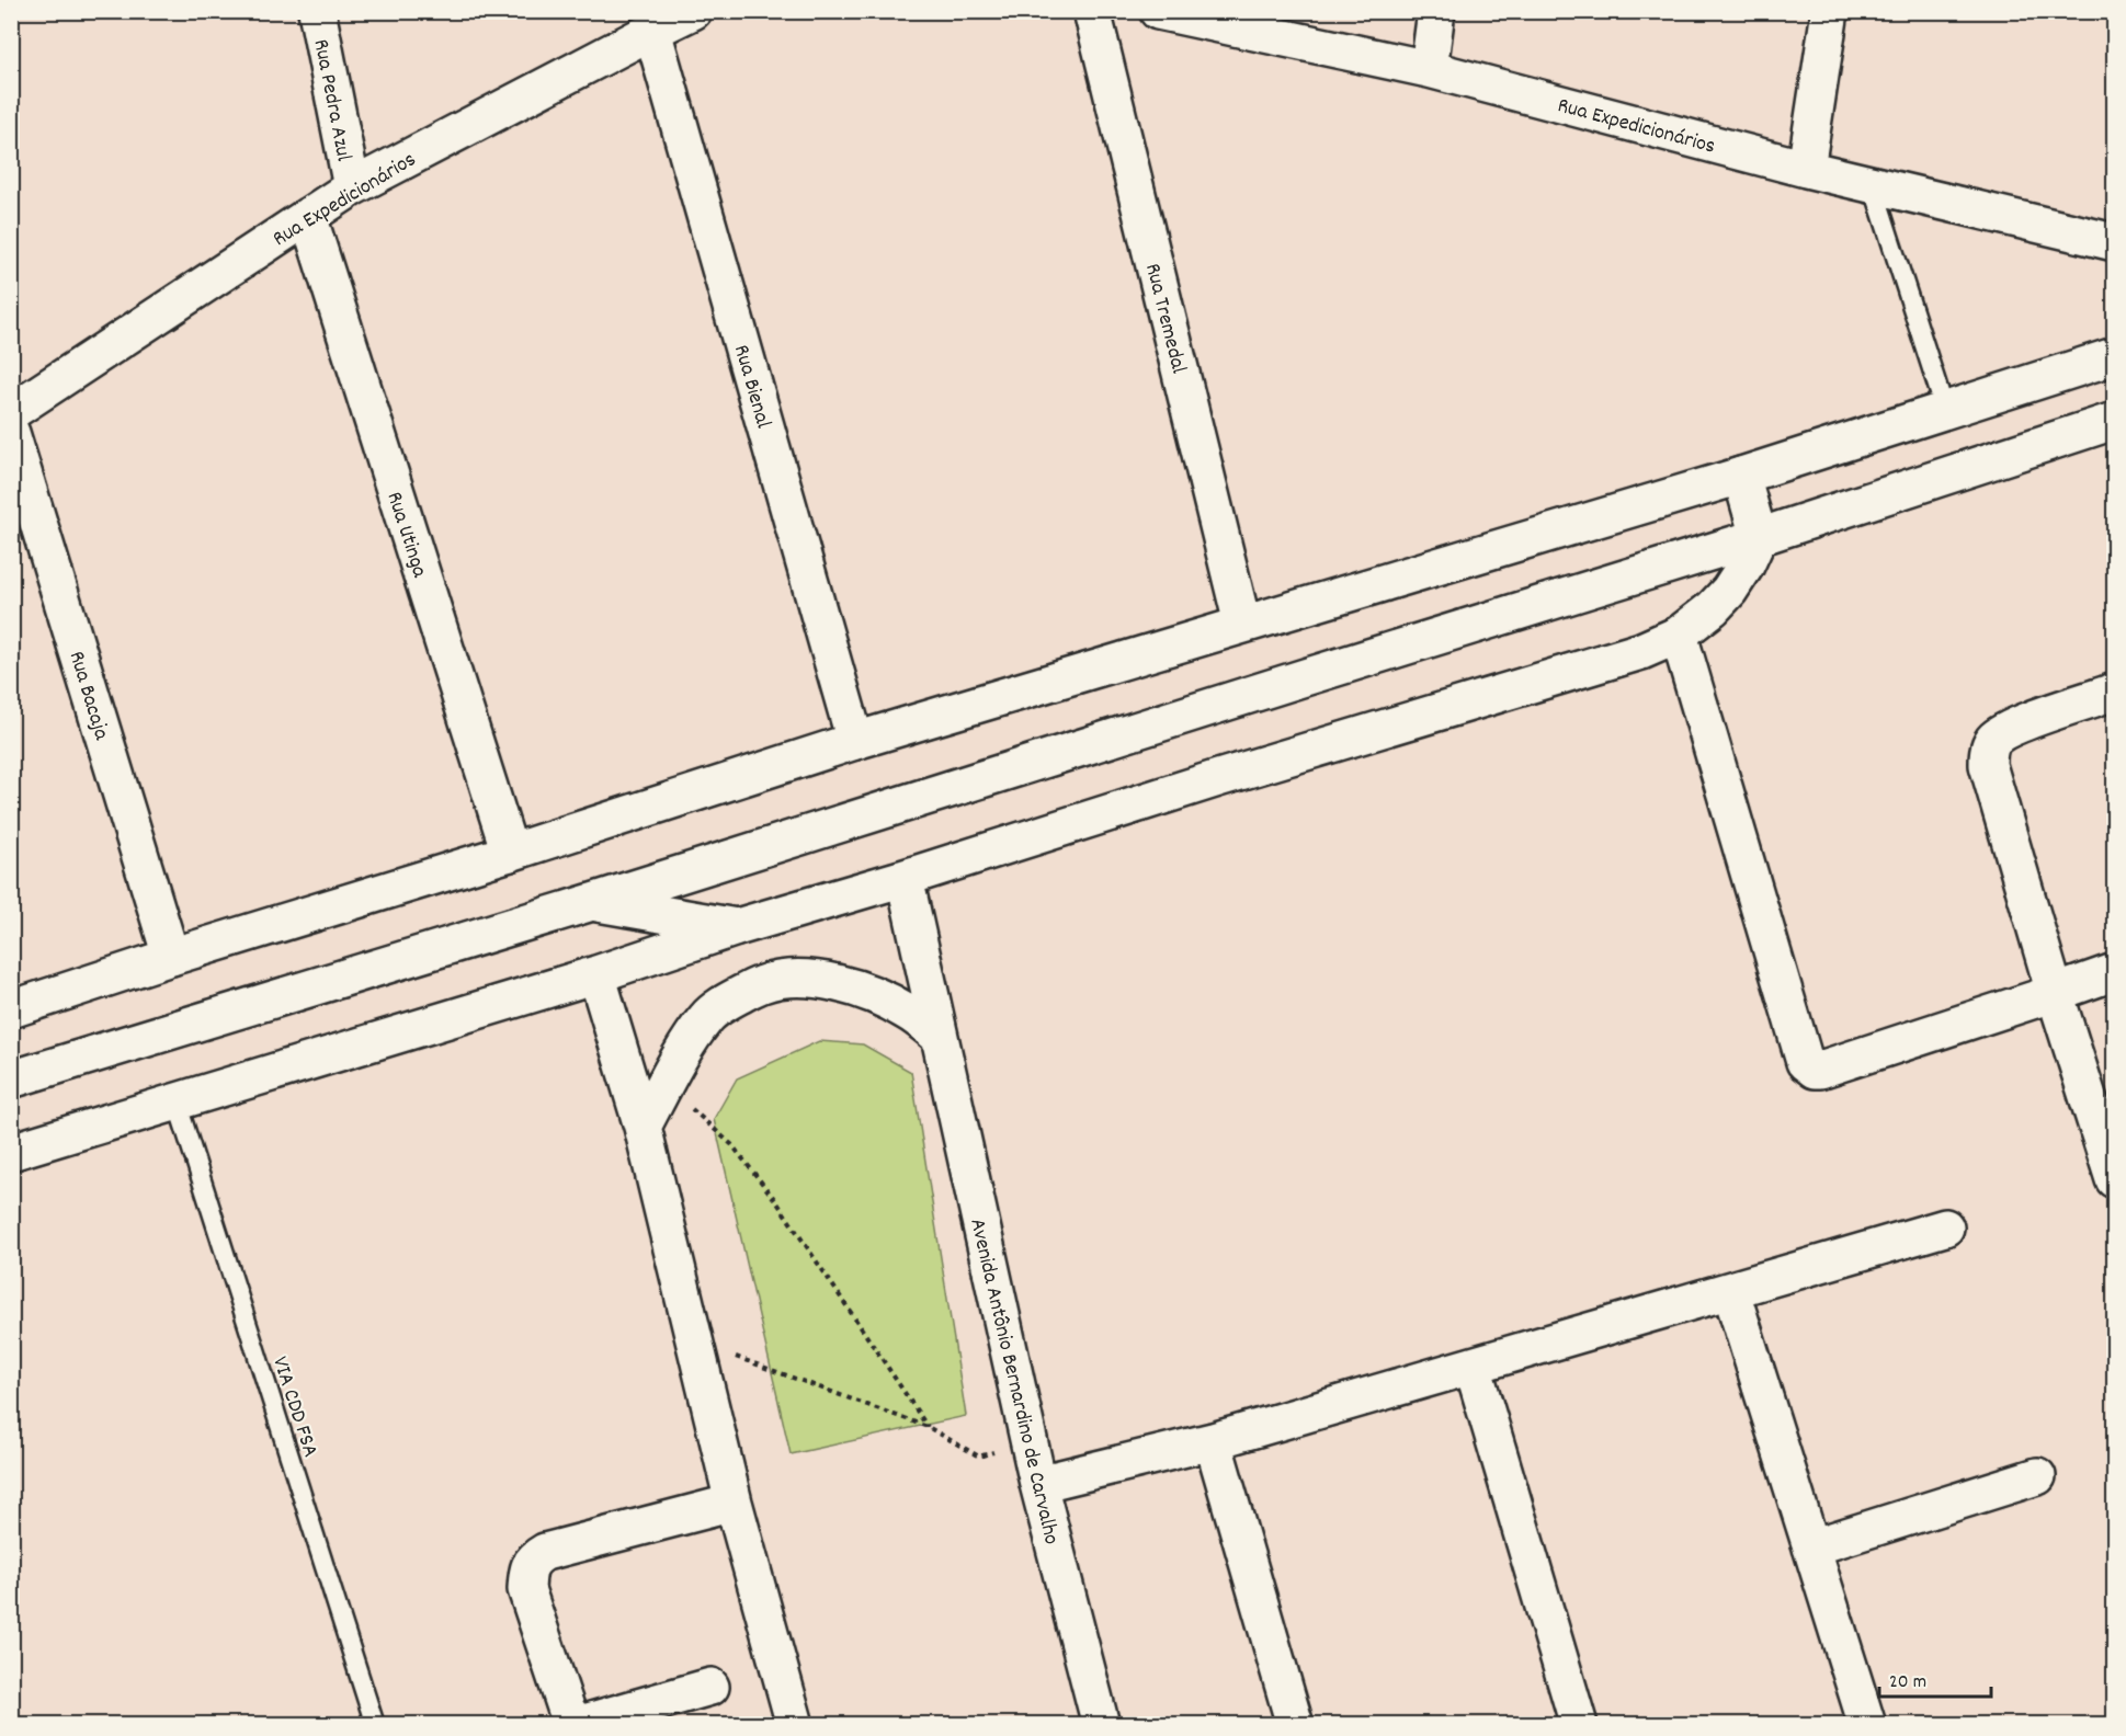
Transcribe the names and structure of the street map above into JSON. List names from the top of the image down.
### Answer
{
  "streets": {
    "main road": [
      "Rua Pedra Azul",
      "Rua Expedicionários",
      "Rua Tremedal",
      "Rua Bienal",
      "Rua Utinga",
      "Rua Bacaja",
      "Avenida Antônio Bernardino de Carvalho"
    ],
    "lane": ["VIA CDD FSA"]
  },
  "crossings": [
    ["Rua Pedra Azul", "Rua Expedicionários"],
    ["Rua Expedicionários", "Rua Bienal"],
    ["Rua Expedicionários", "Rua Utinga"]
  ],
  "scale_bar": "20 m"
}
